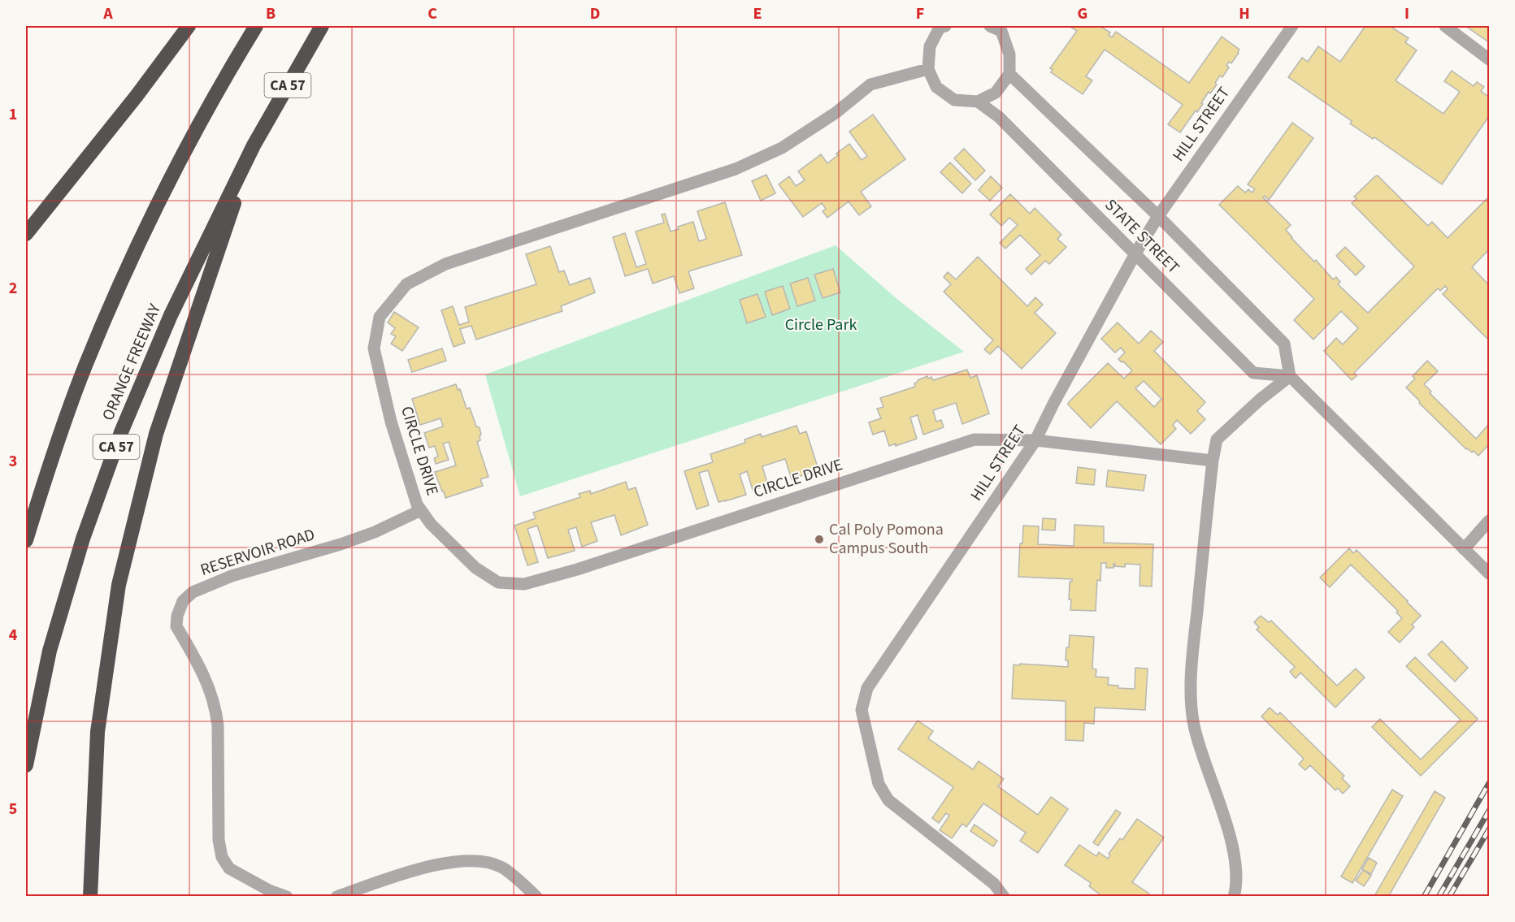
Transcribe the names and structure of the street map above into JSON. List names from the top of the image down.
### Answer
{
  "streets": {
    "highway": ["CA 57", "ORANGE FREEWAY"],
    "street": [
      "HILL STREET",
      "STATE STREET",
      "CIRCLE DRIVE",
      "RESERVOIR ROAD"
    ]
  },
  "crossings": [
    ["HILL STREET", "STATE STREET"],
    ["HILL STREET", "CIRCLE DRIVE"],
    ["CIRCLE DRIVE", "RESERVOIR ROAD"]
  ],
  "parks": ["Circle Park"],
  "places": ["Cal Poly Pomona Campus South"],
  "grid": {
    "columns": [
      "A",
      "B",
      "C",
      "D",
      "E",
      "F",
      "G",
      "H",
      "I"
    ],
    "rows": [
      "1",
      "2",
      "3",
      "4",
      "5"
    ]
  }
}
